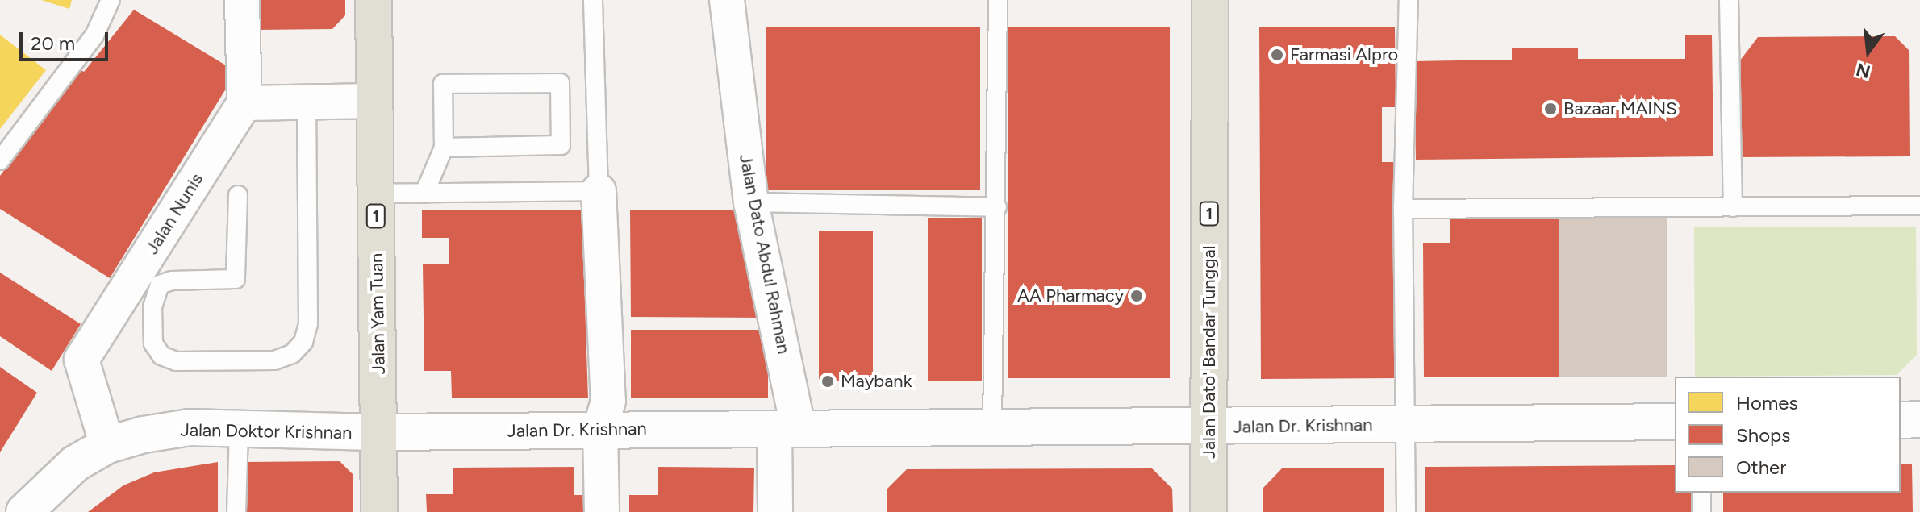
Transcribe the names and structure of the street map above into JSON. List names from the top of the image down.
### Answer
{
  "streets": {
    "highway": ["1", "Jalan Yam Tuan", "Jalan Dato' Bandar Tunggal"],
    "street": [
      "Jalan Nunis",
      "Jalan Dato Abdul Rahman",
      "Jalan Dr. Krishnan",
      "Jalan Doktor Krishnan"
    ]
  },
  "crossings": [
    ["Jalan Nunis", "Jalan Doktor Krishnan"],
    ["Jalan Dato Abdul Rahman", "Jalan Dr. Krishnan"],
    ["Jalan Yam Tuan", "Jalan Dr. Krishnan"],
    ["Jalan Yam Tuan", "Jalan Doktor Krishnan"],
    ["Jalan Dato' Bandar Tunggal", "Jalan Dr. Krishnan"],
    ["Jalan Dr. Krishnan", "Jalan Doktor Krishnan"]
  ],
  "places": [
    "Farmasi Alpro",
    "Bazaar MAINS",
    "AA Pharmacy",
    "Maybank"
  ],
  "legend": ["Homes", "Shops", "Other"],
  "scale_bar": "20 m",
  "north": "bottom"
}
